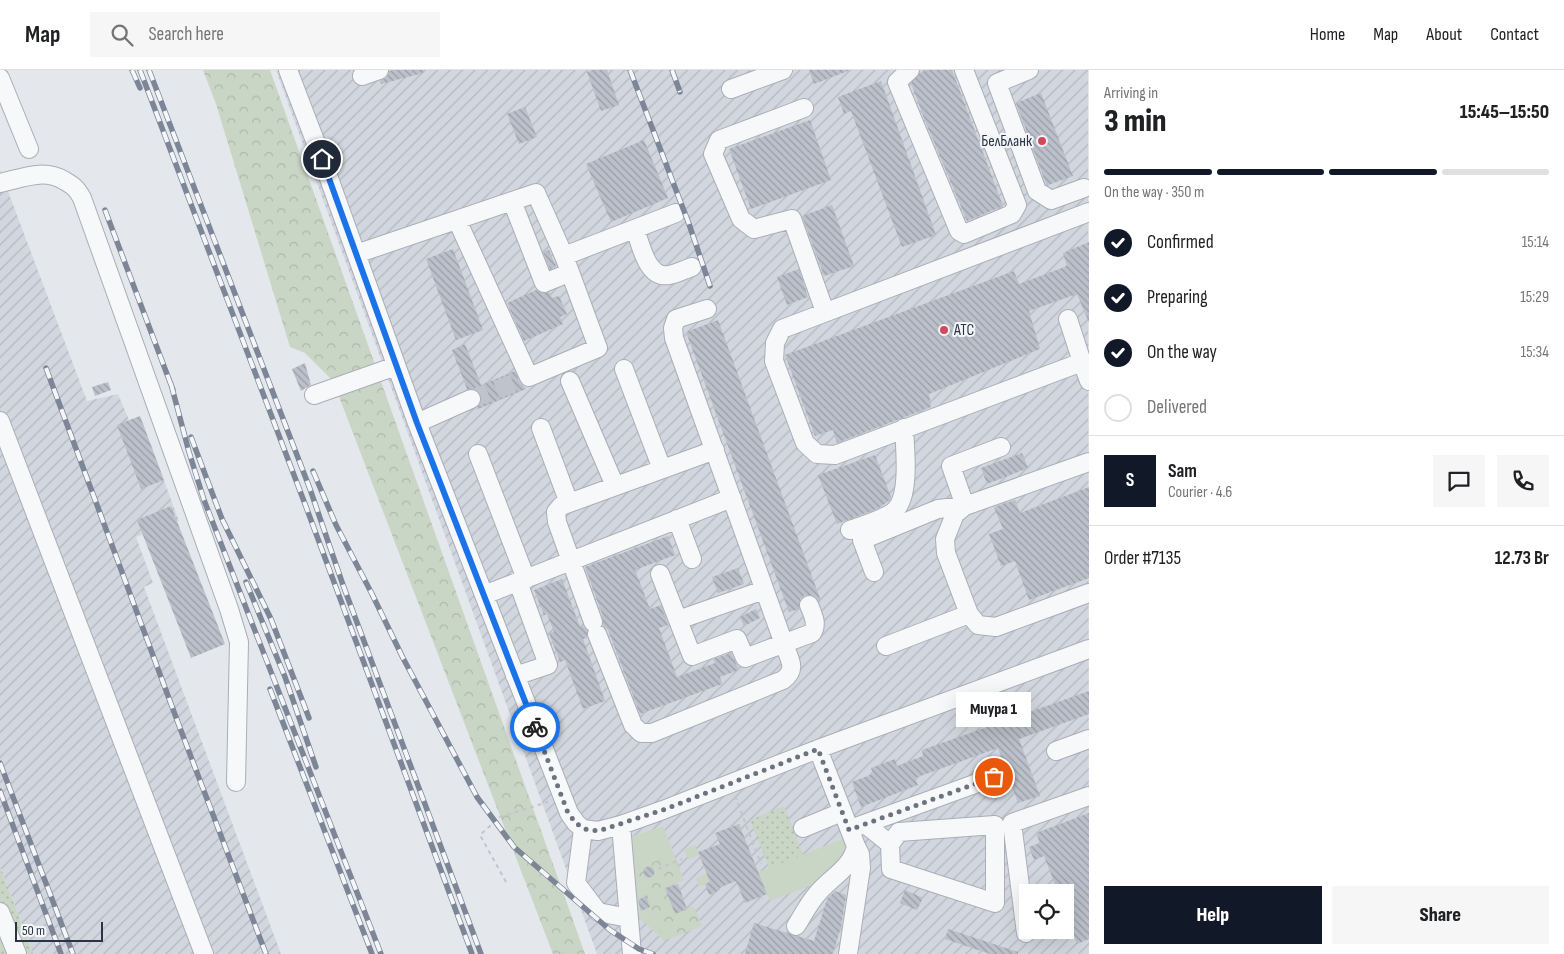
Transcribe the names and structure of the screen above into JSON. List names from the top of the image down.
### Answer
{
  "places": ["БелБланк", "АТС", "Миура 1"],
  "scale_bar": "50 m",
  "page": {
    "header": "Map",
    "search": "Search here",
    "nav": [
      "Home",
      "Map",
      "About",
      "Contact"
    ],
    "heading": ["3 min", "Arriving in", "15:45–15:50"],
    "panel": [
      "Sam",
      "Courier · 4.6",
      "Order #7135",
      "12.73 Br"
    ],
    "bar": "On the way · 350 m",
    "list": [
      ["Confirmed", "15:14"],
      ["Preparing", "15:29"],
      ["On the way", "15:34"],
      "Delivered"
    ],
    "round": "S",
    "bubble": "Миура 1",
    "buttons": ["Help", "Share"],
    "scale": "50 m"
  }
}
